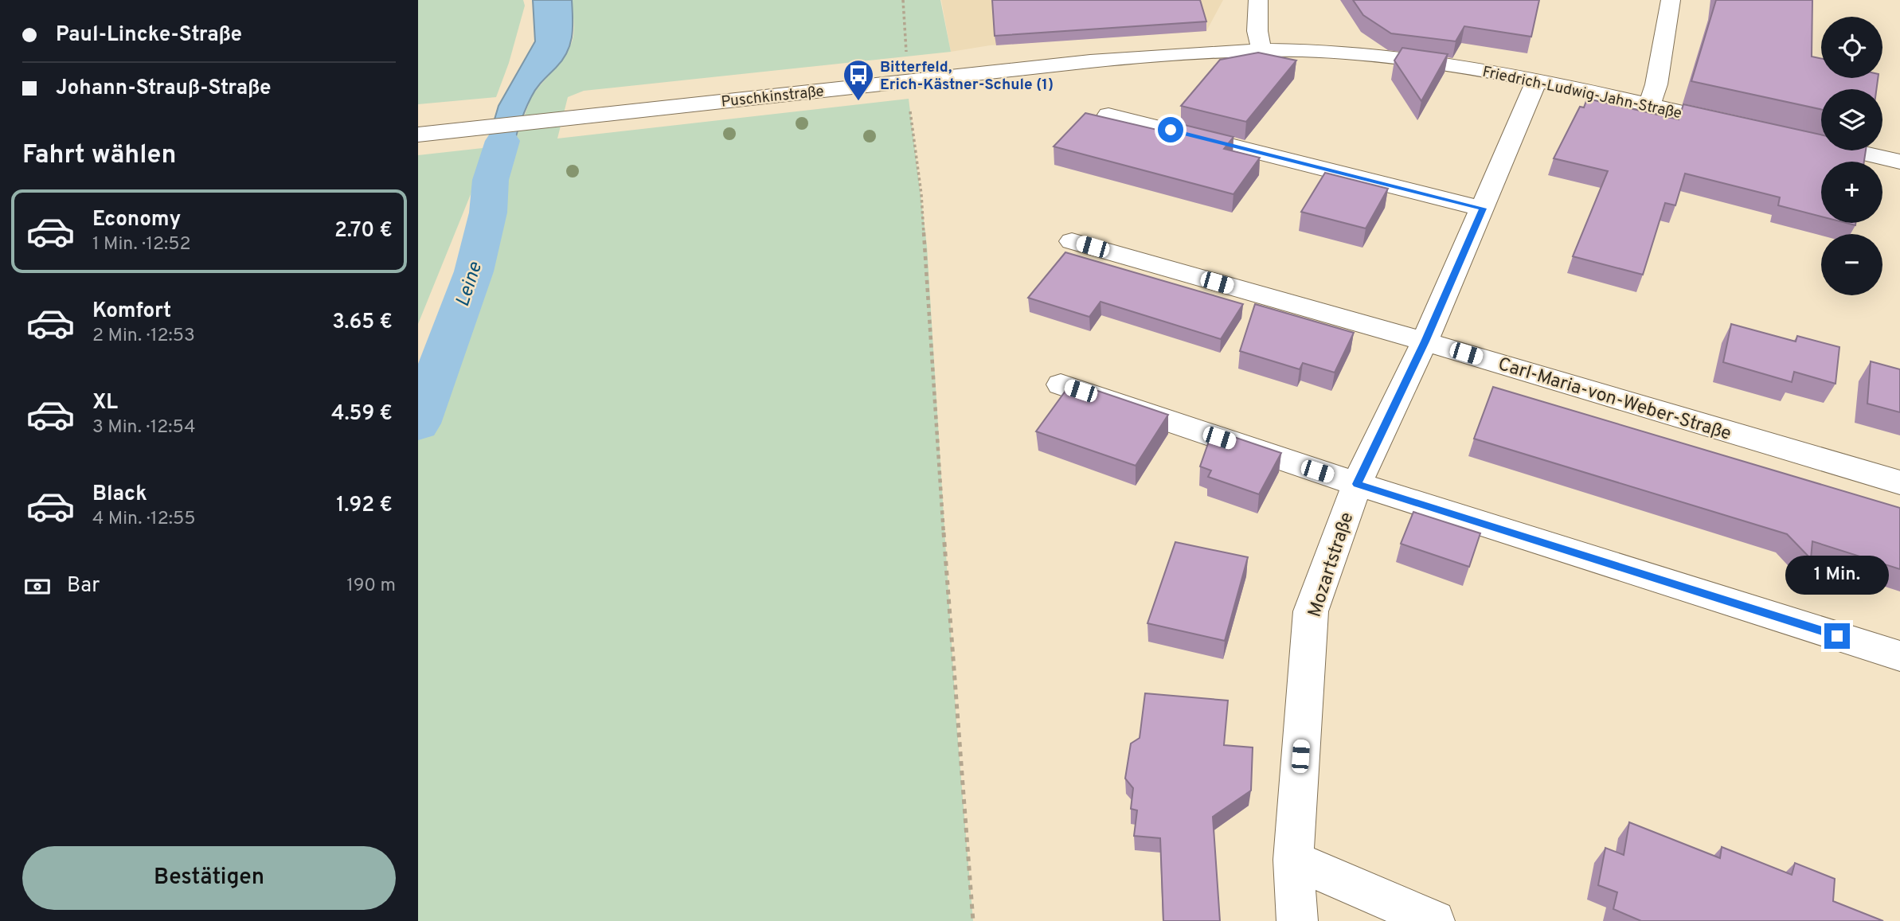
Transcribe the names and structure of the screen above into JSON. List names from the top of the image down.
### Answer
{
  "streets": {
    "street": [
      "Friedrich-Ludwig-Jahn-Straße",
      "Puschkinstraße",
      "Carl-Maria-von-Weber-Straße",
      "Mozartstraße"
    ]
  },
  "crossings": [
    ["Friedrich-Ludwig-Jahn-Straße", "Puschkinstraße"],
    ["Friedrich-Ludwig-Jahn-Straße", "Mozartstraße"],
    ["Carl-Maria-von-Weber-Straße", "Mozartstraße"]
  ],
  "water": ["Leine"],
  "places": {
    "bus stop": ["Bitterfeld, Erich-Kästner-Schule (1)"]
  },
  "page": {
    "banner": ["Paul-Lincke-Straße", "Johann-Strauß-Straße"],
    "map_buttons": ["+", "−"],
    "heading": "Fahrt wählen",
    "list": [
      {
        "name": "Economy",
        "note": "1 Min. · 12:52",
        "value": "2.70 €"
      },
      {
        "name": "Komfort",
        "note": "2 Min. · 12:53",
        "value": "3.65 €"
      },
      {
        "name": "XL",
        "note": "3 Min. · 12:54",
        "value": "4.59 €"
      },
      {
        "name": "Black",
        "note": "4 Min. · 12:55",
        "value": "1.92 €"
      }
    ],
    "pay": ["Bar", "190 m"],
    "bubble": "1 Min.",
    "buttons": "Bestätigen"
  }
}
